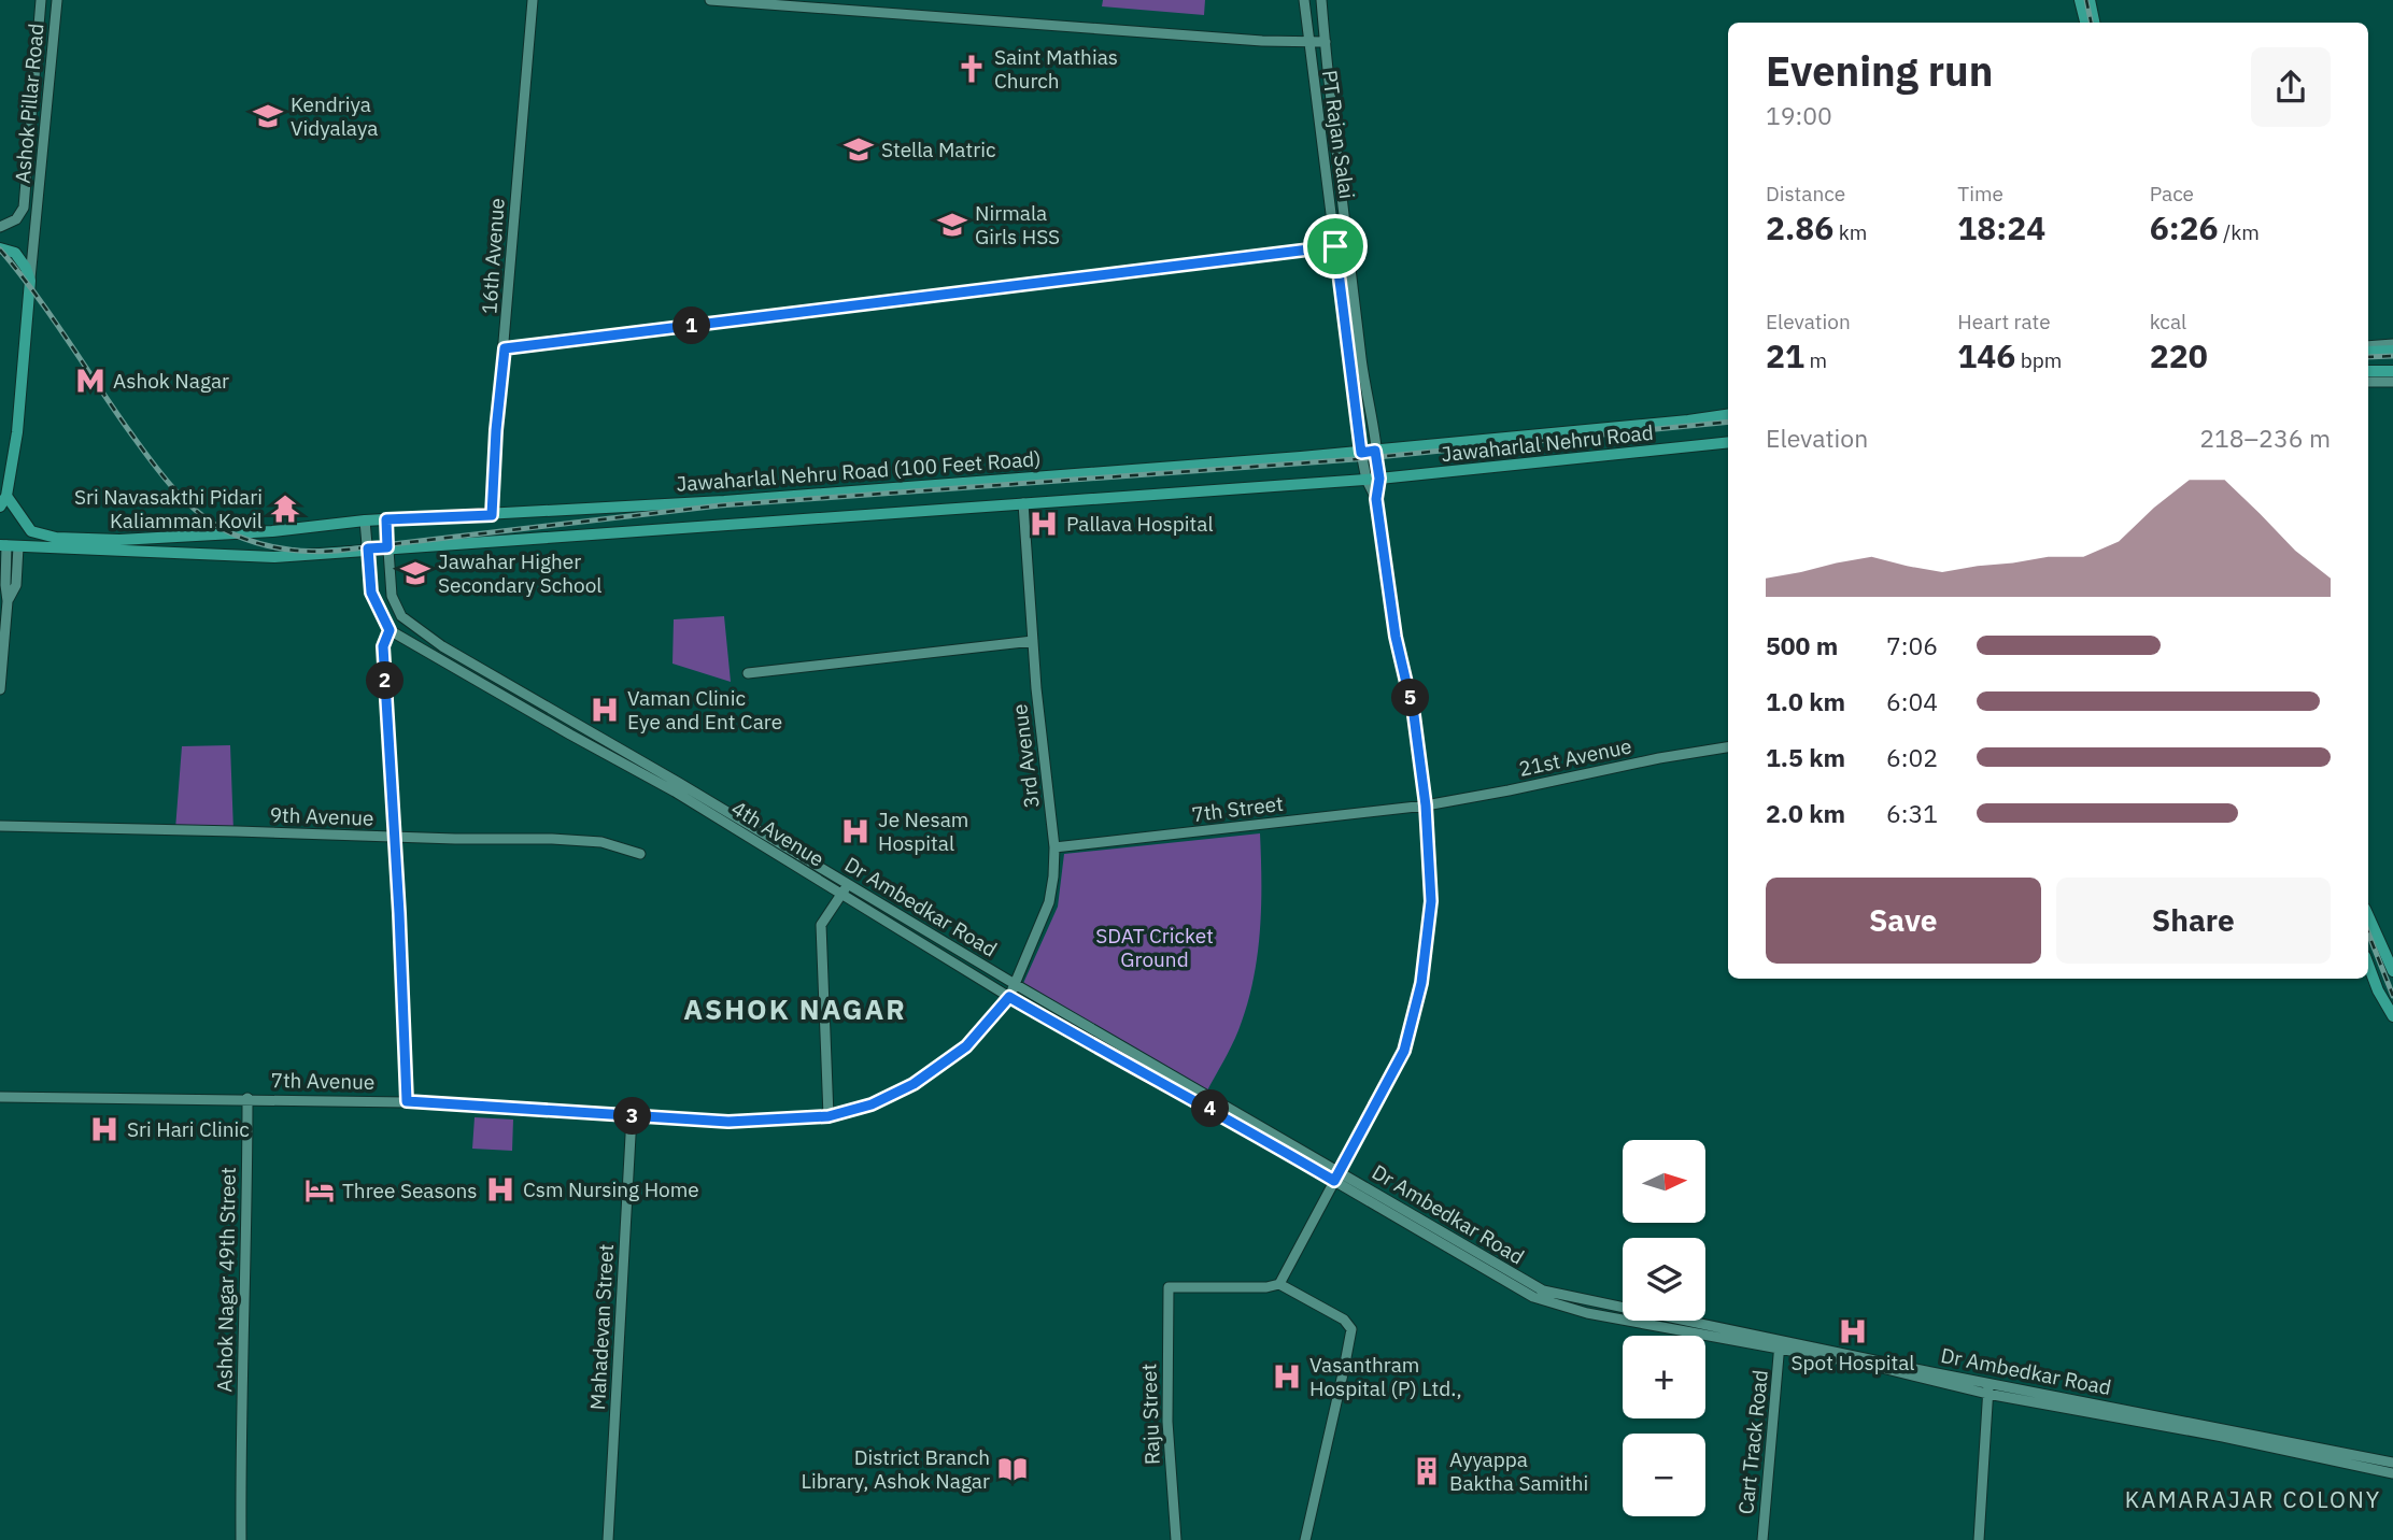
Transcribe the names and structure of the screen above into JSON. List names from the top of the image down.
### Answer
{
  "streets": {
    "main road": [
      "Ashok Pillar Road",
      "PT Rajan Salai",
      "16th Avenue",
      "Jawaharlal Nehru Road",
      "Jawaharlal Nehru Road (100 Feet Road)",
      "3rd Avenue",
      "21st Avenue",
      "7th Street",
      "9th Avenue",
      "4th Avenue",
      "Dr Ambedkar Road",
      "7th Avenue",
      "Ashok Nagar 49th Street",
      "Mahadevan Street",
      "Raju Street",
      "Cart Track Road"
    ]
  },
  "crossings": [
    ["PT Rajan Salai", "Jawaharlal Nehru Road"],
    ["PT Rajan Salai", "Jawaharlal Nehru Road (100 Feet Road)"],
    ["16th Avenue", "Jawaharlal Nehru Road (100 Feet Road)"],
    ["Jawaharlal Nehru Road", "Jawaharlal Nehru Road (100 Feet Road)"],
    ["Jawaharlal Nehru Road (100 Feet Road)", "3rd Avenue"],
    ["Jawaharlal Nehru Road (100 Feet Road)", "Dr Ambedkar Road"],
    ["3rd Avenue", "7th Street"],
    ["3rd Avenue", "4th Avenue"],
    ["3rd Avenue", "Dr Ambedkar Road"],
    ["3rd Avenue", "7th Avenue"],
    ["21st Avenue", "7th Street"],
    ["4th Avenue", "Dr Ambedkar Road"],
    ["4th Avenue", "7th Avenue"],
    ["Dr Ambedkar Road", "Cart Track Road"],
    ["7th Avenue", "Ashok Nagar 49th Street"],
    ["7th Avenue", "Mahadevan Street"]
  ],
  "districts": ["ASHOK NAGAR", "KAMARAJAR COLONY"],
  "parks": ["SDAT Cricket Ground"],
  "places": {
    "church": ["Saint Mathias Church"],
    "school or university": [
      "Kendriya Vidyalaya",
      "Stella Matric",
      "Nirmala Girls HSS",
      "Jawahar Higher Secondary School"
    ],
    "metro station": ["Ashok Nagar"],
    "temple": ["Sri Navasakthi Pidari Kaliamman Kovil"],
    "hospital": [
      "Pallava Hospital",
      "Vaman Clinic Eye and Ent Care",
      "Je Nesam Hospital",
      "Sri Hari Clinic",
      "Csm Nursing Home",
      "Spot Hospital",
      "Vasanthram Hospital (P) Ltd.,"
    ],
    "hotel": ["Three Seasons"],
    "library": ["District Branch Library, Ashok Nagar"],
    "building": ["Ayyappa Baktha Samithi"]
  },
  "north": "right",
  "page": {
    "heading": ["Evening run", "19:00"],
    "stats": [
      ["Distance", "2.86 km"],
      ["Time", "18:24"],
      ["Pace", "6:26 /km"],
      ["Elevation", "21 m"],
      ["Heart rate", "146 bpm"],
      ["kcal", "220"]
    ],
    "pins": [
      "1",
      "2",
      "5",
      "4",
      "3"
    ],
    "chart": ["Elevation", "218–236 m"],
    "list": [
      {
        "name": "500 m",
        "note": "7:06"
      },
      {
        "name": "1.0 km",
        "note": "6:04"
      },
      {
        "name": "1.5 km",
        "note": "6:02"
      },
      {
        "name": "2.0 km",
        "note": "6:31"
      }
    ],
    "buttons": ["Save", "Share"],
    "map_buttons": ["+", "−"]
  }
}
